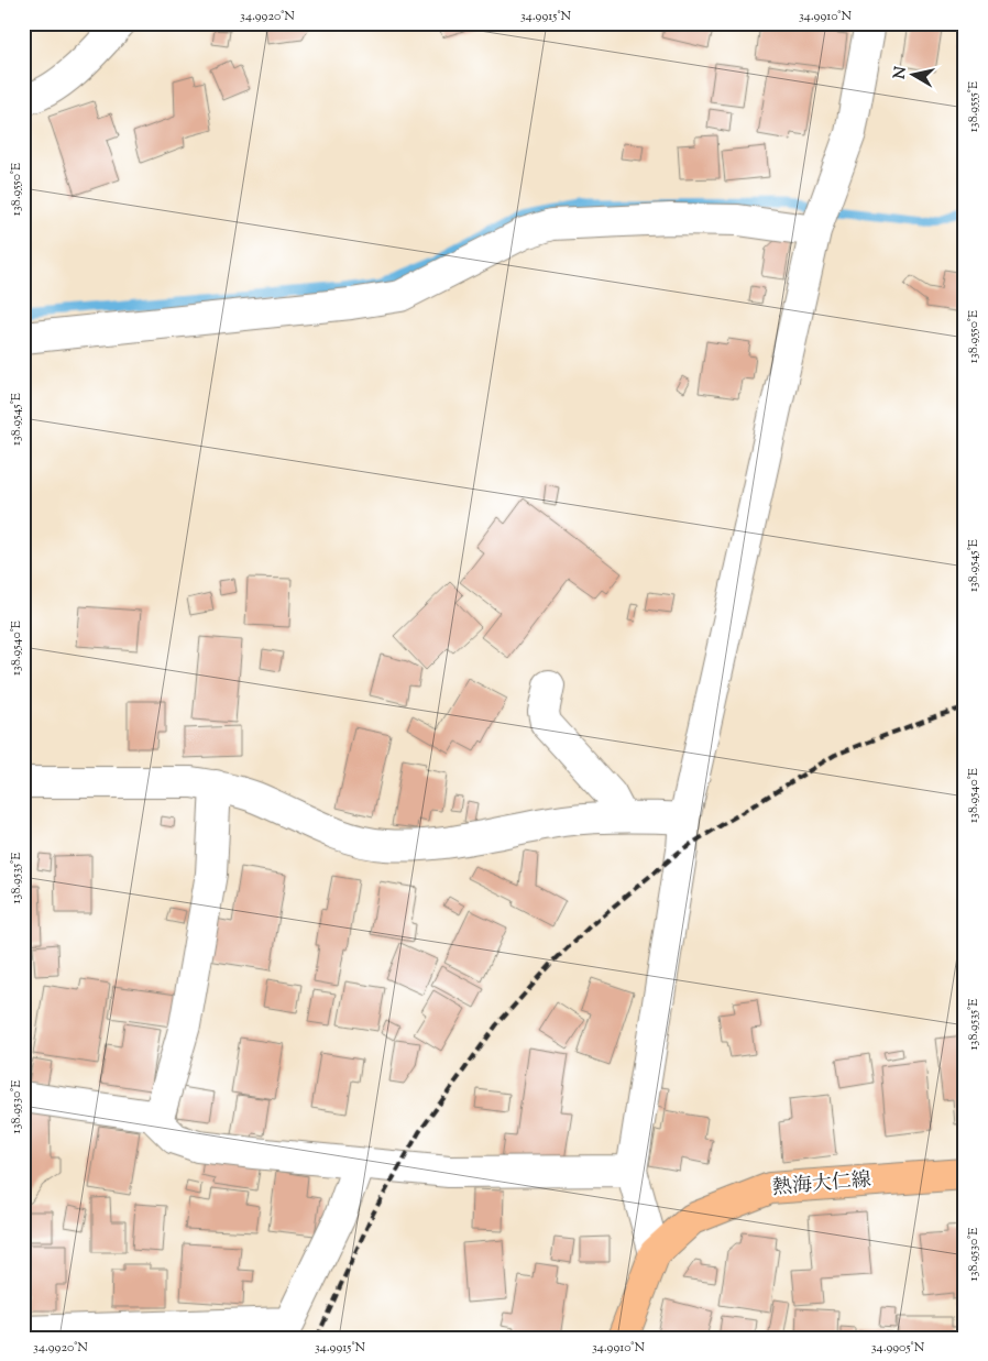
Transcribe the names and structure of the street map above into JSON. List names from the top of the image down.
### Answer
{
  "streets": {
    "main road": ["熱海大仁線"]
  },
  "north": "left",
  "coordinates": [
    "34.9920°N",
    "34.9915°N",
    "34.9910°N",
    "138.9555°E",
    "138.9550°E",
    "138.9545°E",
    "138.9540°E",
    "138.9535°E",
    "138.9530°E",
    "34.9905°N"
  ]
}
